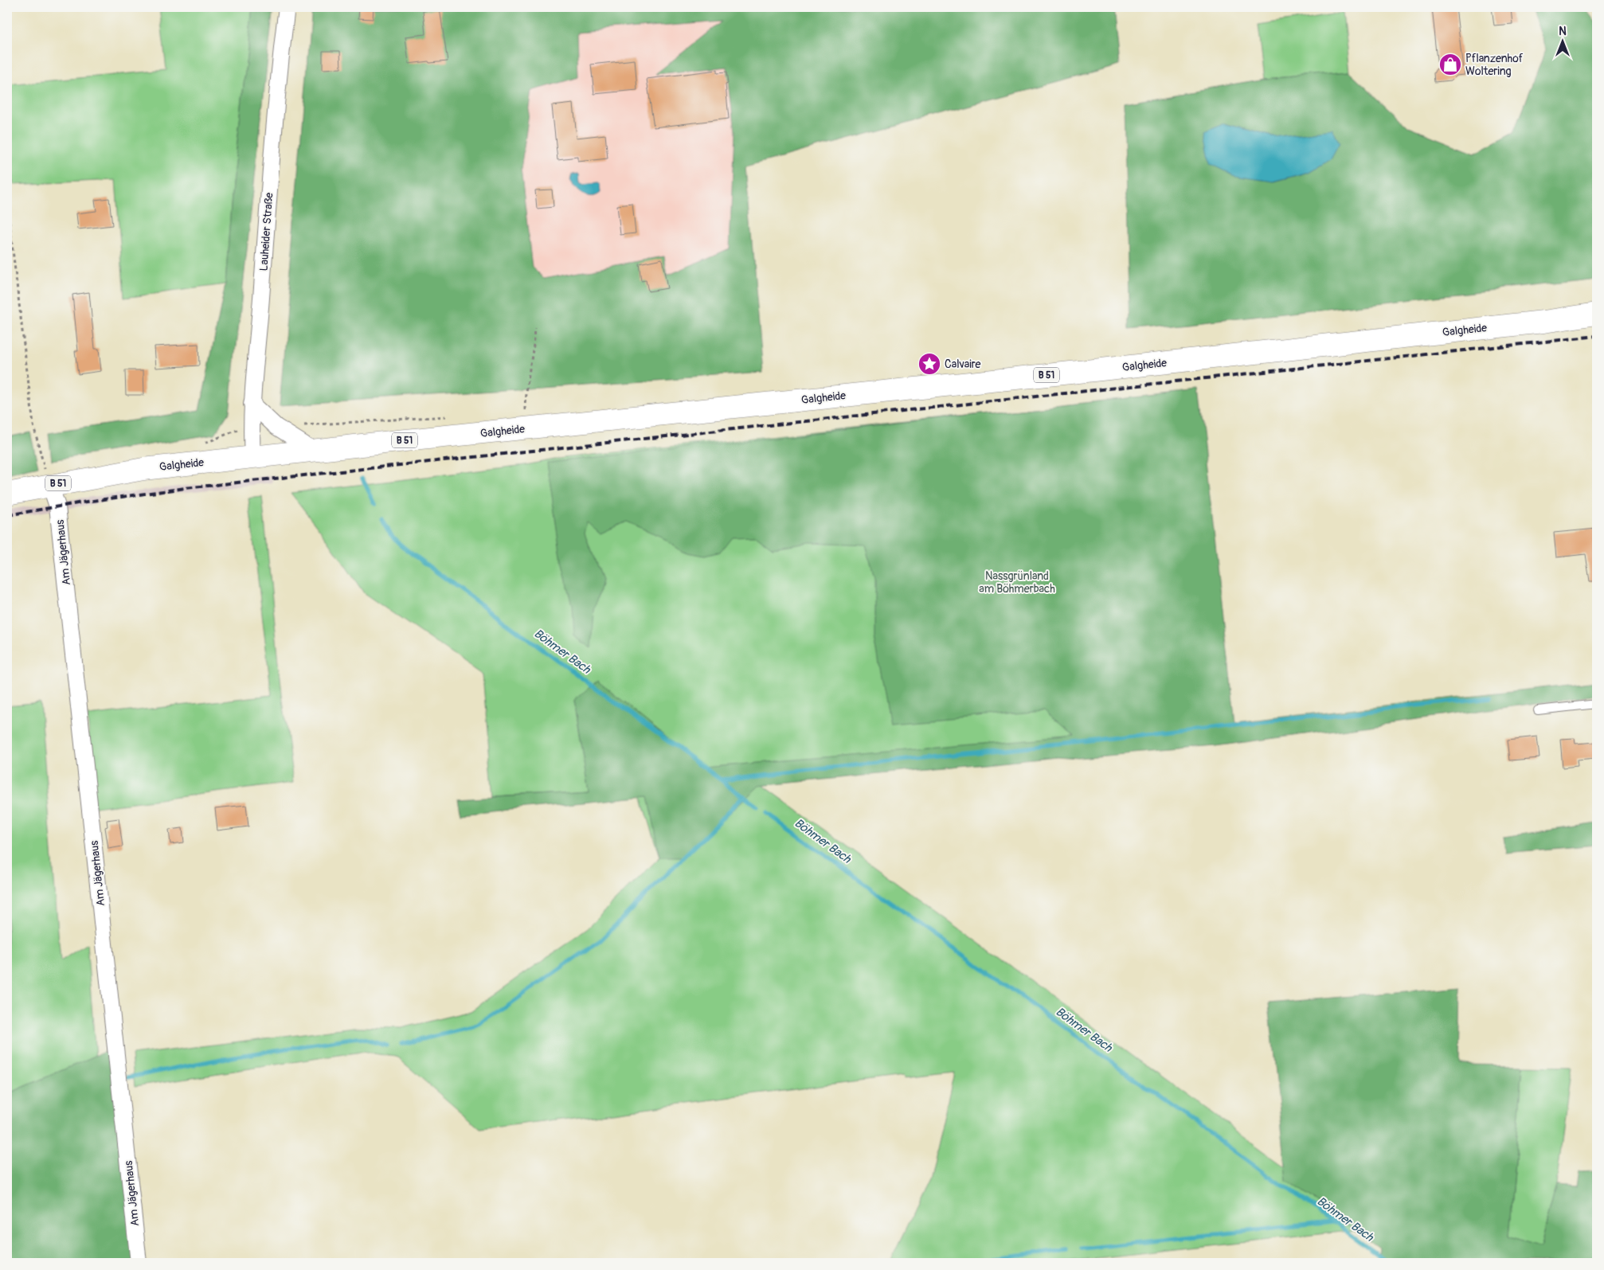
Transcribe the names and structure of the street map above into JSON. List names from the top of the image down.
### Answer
{
  "streets": {
    "main road": ["Galgheide", "B 51"],
    "street": ["Lauheider Straße", "Am Jägerhaus"]
  },
  "crossings": [
    ["Lauheider Straße", "Galgheide"],
    ["Galgheide", "Am Jägerhaus"]
  ],
  "water": ["Böhmer Bach"],
  "parks": ["Nassgrünland am Böhmerbach"],
  "places": {
    "shop": ["Pflanzenhof Woltering"],
    "place": ["Calvaire"]
  },
  "north": "top"
}
